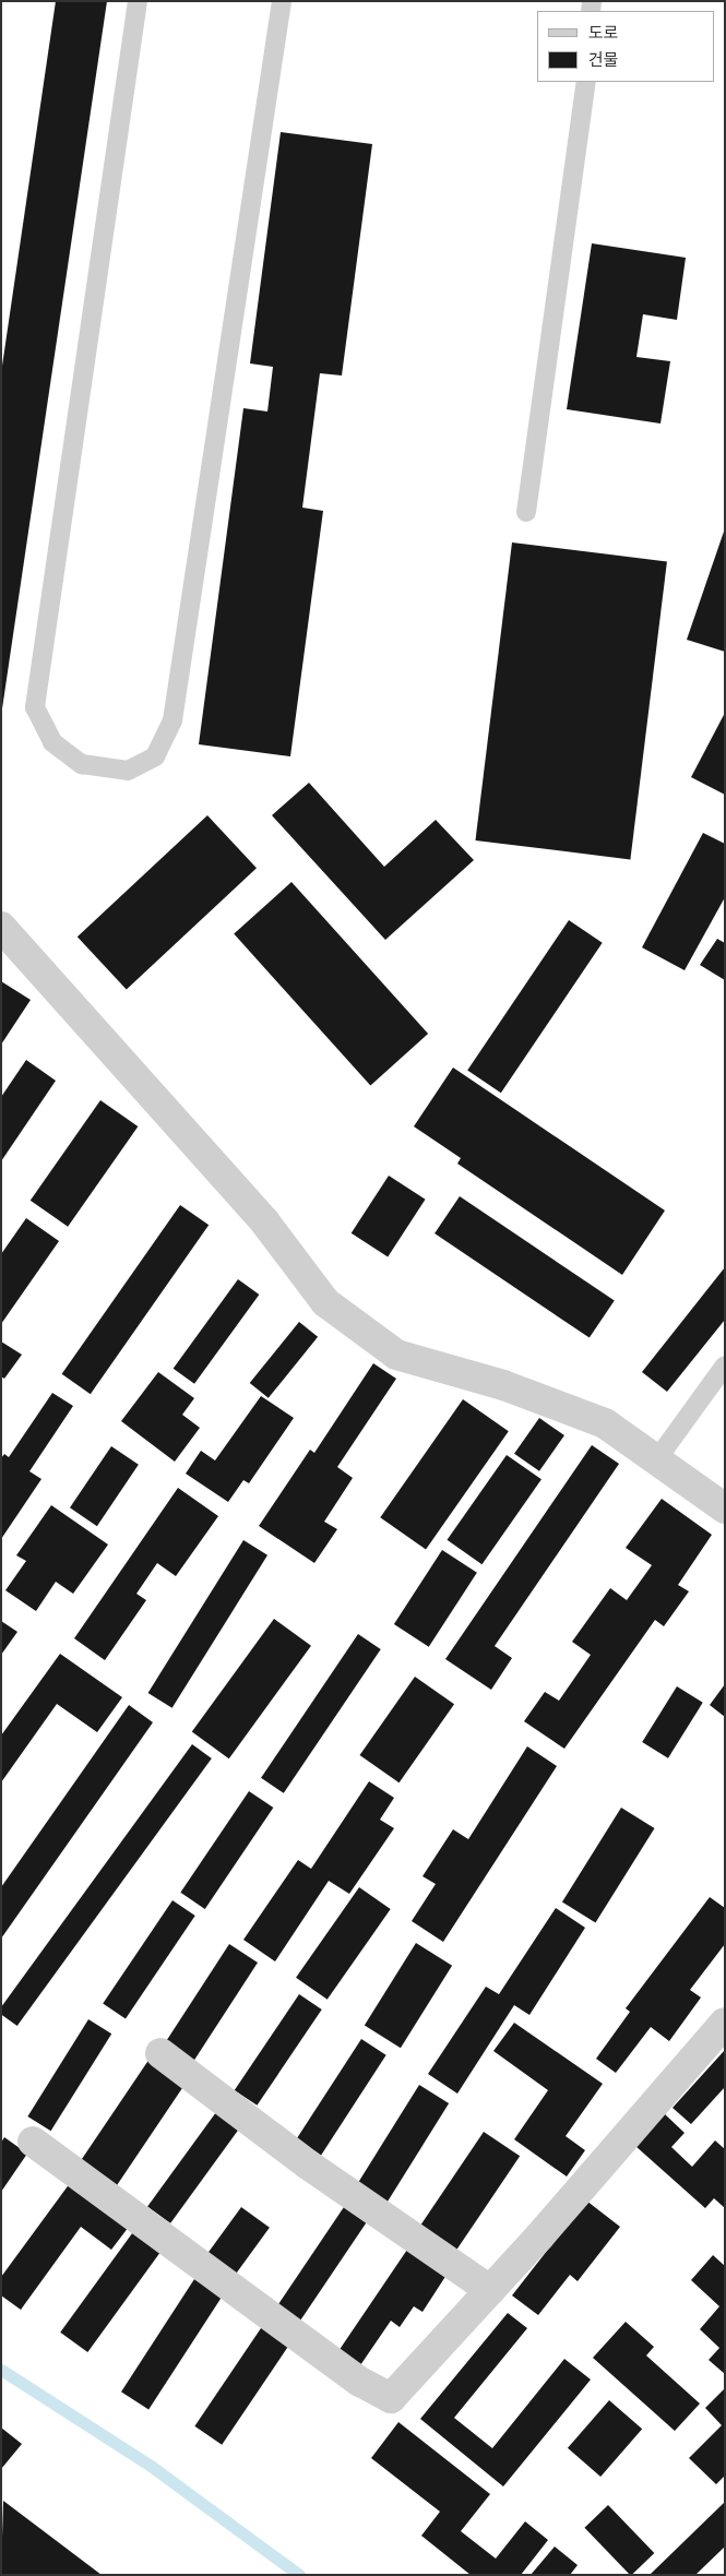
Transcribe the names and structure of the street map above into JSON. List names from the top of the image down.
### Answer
{
  "legend": ["도로", "건물"]
}
